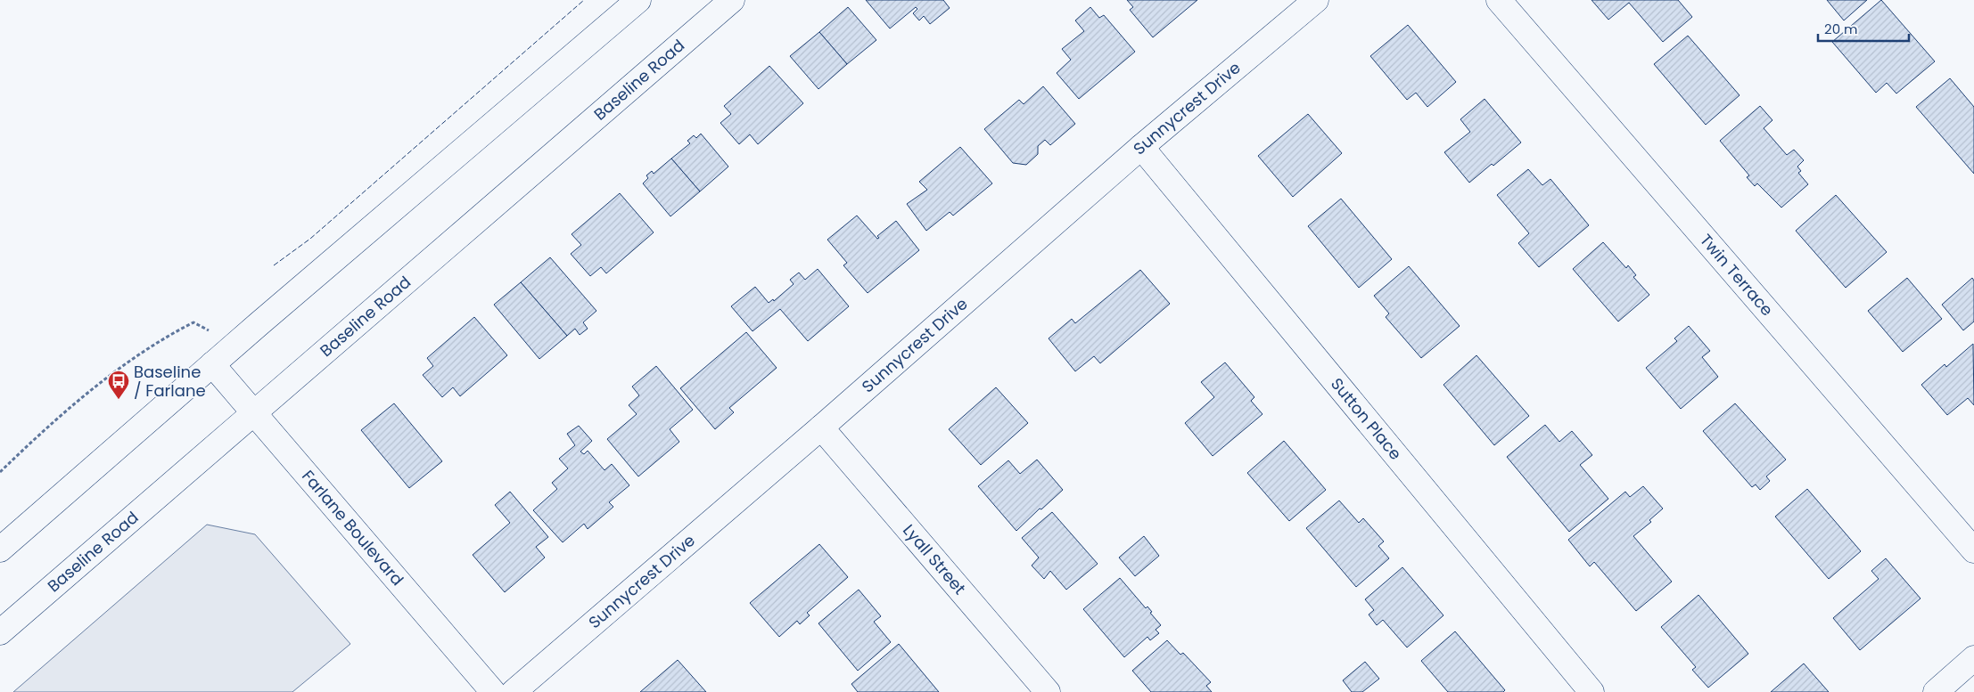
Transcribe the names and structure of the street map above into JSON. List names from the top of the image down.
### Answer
{
  "streets": {
    "street": [
      "Baseline Road",
      "Sunnycrest Drive",
      "Twin Terrace",
      "Sutton Place",
      "Farlane Boulevard",
      "Lyall Street"
    ]
  },
  "crossings": [
    ["Baseline Road", "Farlane Boulevard"],
    ["Sunnycrest Drive", "Sutton Place"],
    ["Sunnycrest Drive", "Lyall Street"]
  ],
  "places": {
    "bus stop": ["Baseline / Farlane"]
  },
  "scale_bar": "20 m"
}
